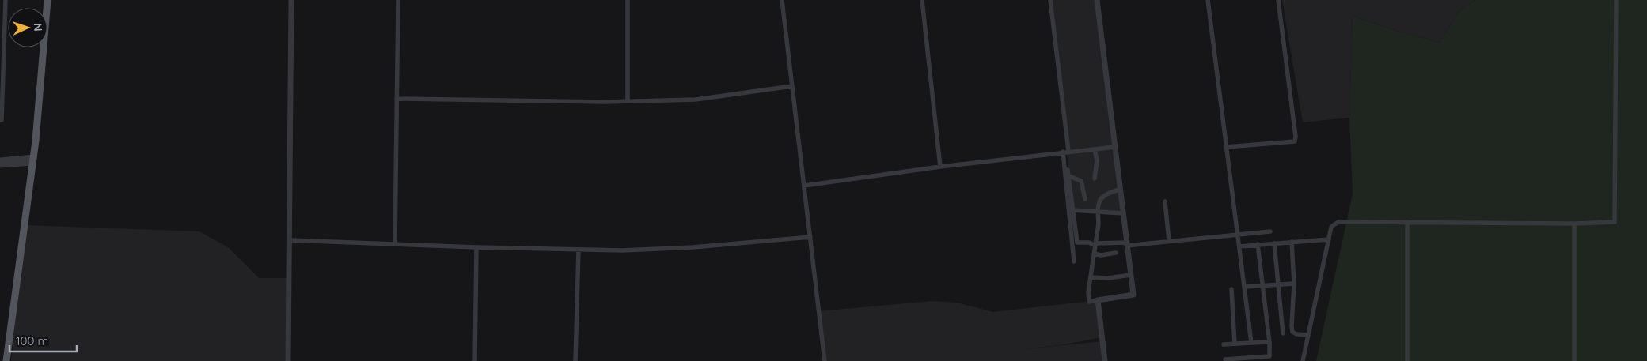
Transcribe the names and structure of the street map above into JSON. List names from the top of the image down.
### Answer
{
  "scale_bar": "100 m",
  "north": "right"
}
